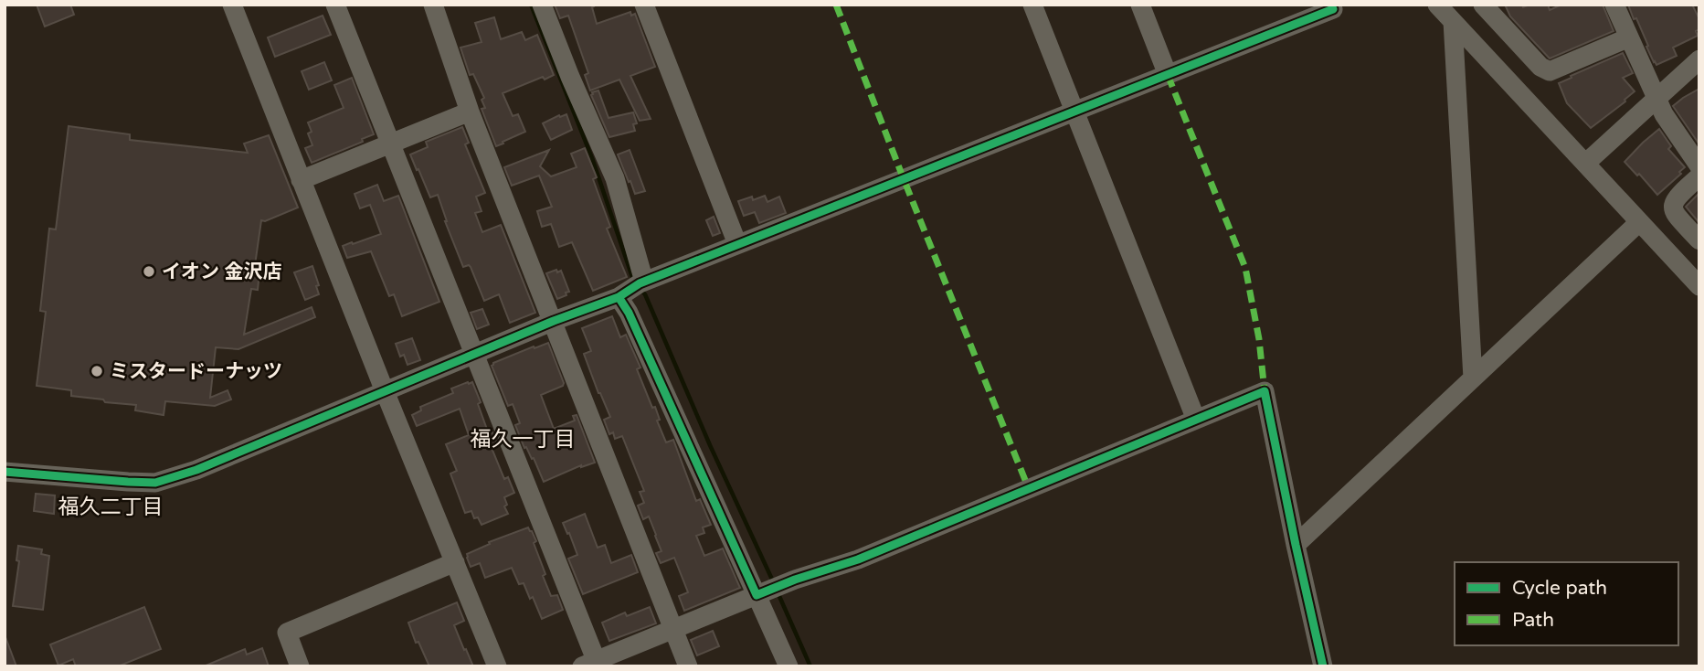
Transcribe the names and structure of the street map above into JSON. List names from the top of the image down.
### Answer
{
  "districts": ["福久一丁目", "福久二丁目"],
  "places": ["イオン 金沢店", "ミスタードーナッツ"],
  "legend": ["Cycle path", "Path"]
}
